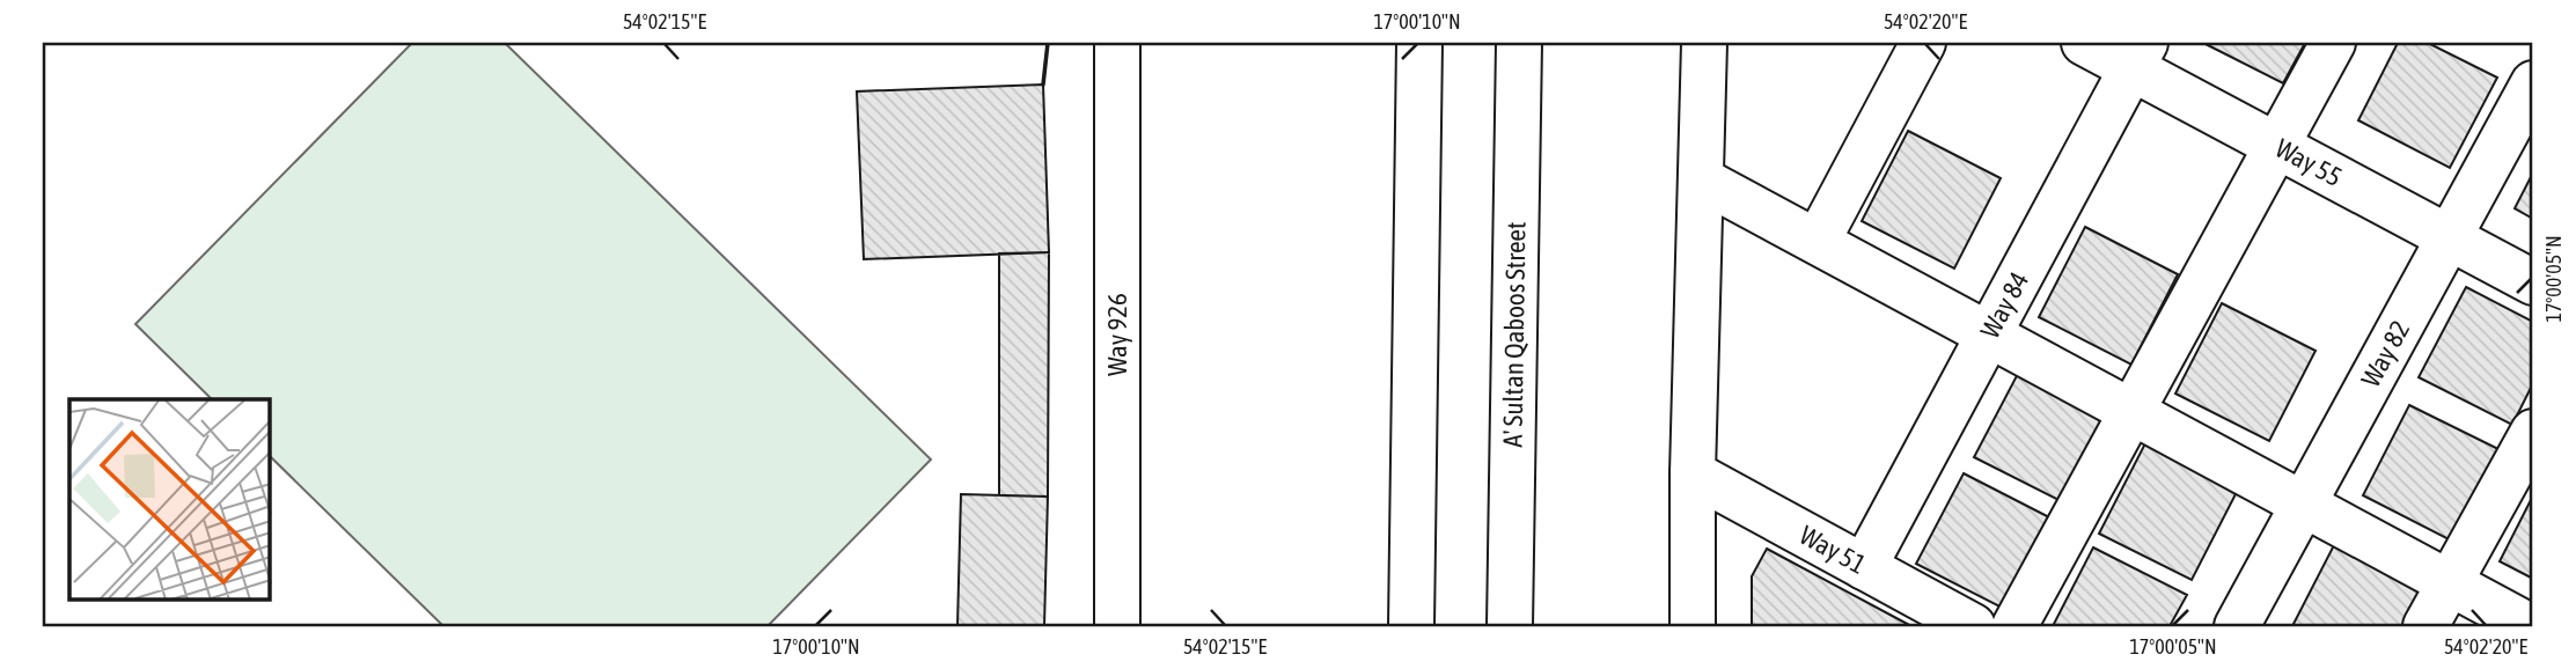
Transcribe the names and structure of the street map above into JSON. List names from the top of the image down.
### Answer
{
  "streets": {
    "main road": [
      "Way 55",
      "Way 84",
      "Way 926",
      "A' Sultan Qaboos Street",
      "Way 82",
      "Way 51"
    ]
  },
  "crossings": [
    ["Way 55", "Way 84"],
    ["Way 55", "Way 82"],
    ["Way 84", "Way 51"]
  ],
  "coordinates": [
    "54°02'15\"E",
    "17°00'10\"N",
    "54°02'20\"E",
    "17°00'05\"N"
  ]
}
